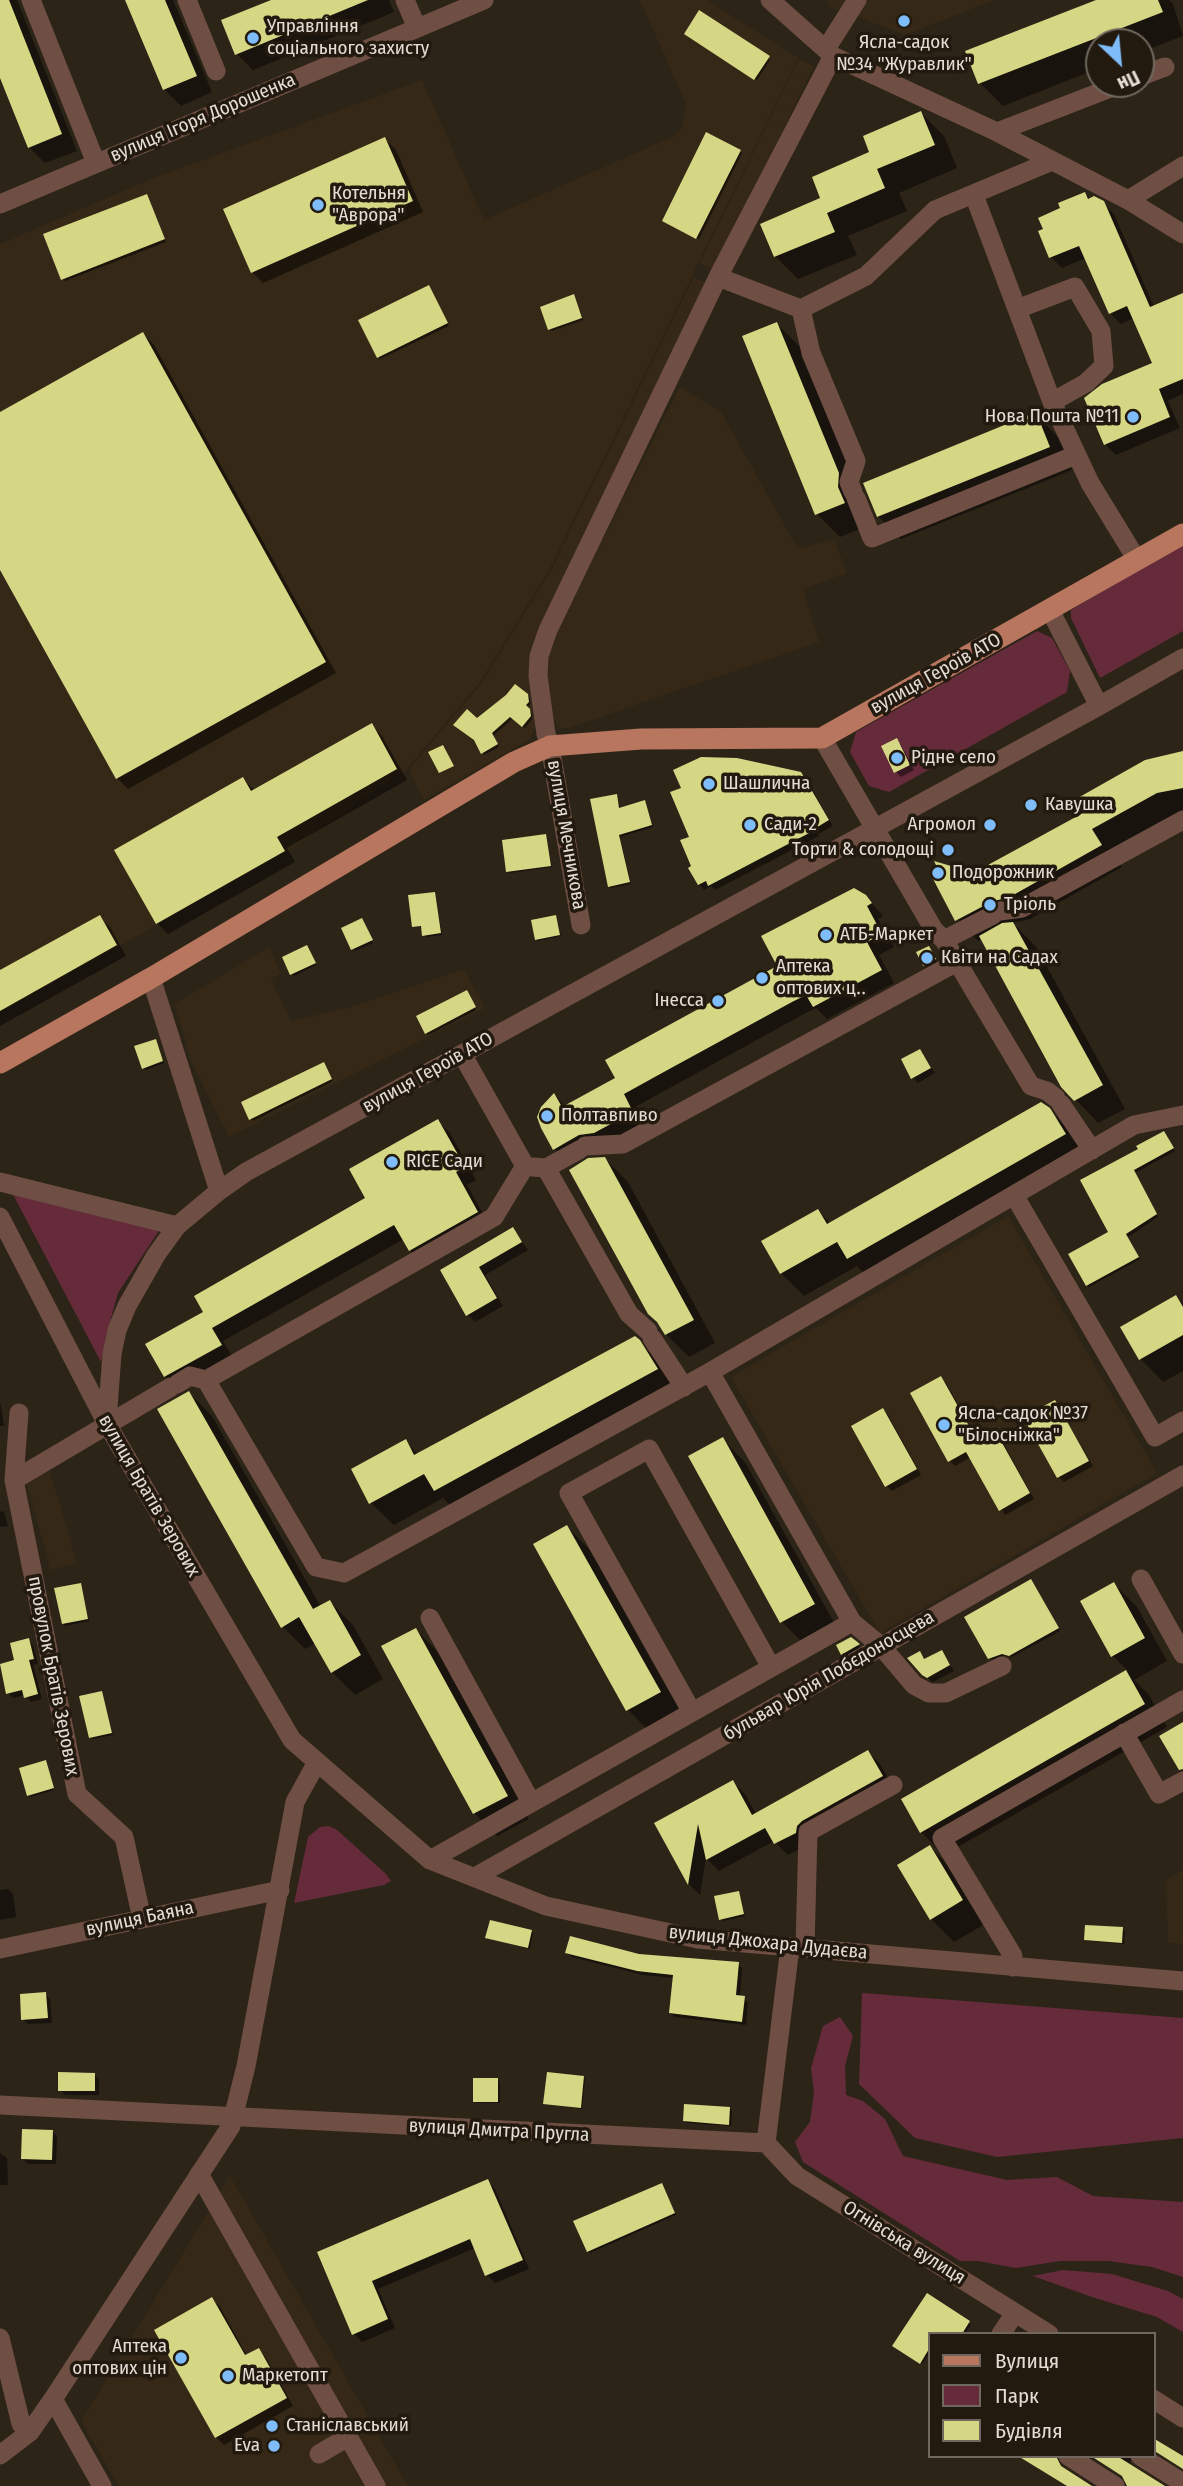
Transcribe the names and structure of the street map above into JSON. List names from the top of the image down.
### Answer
{
  "streets": {
    "main road": ["вулиця Героїв АТО"],
    "street": [
      "вулиця Ігоря Дорошенка",
      "вулиця Мечникова",
      "вулиця Братів Зерових",
      "провулок Братів Зерових",
      "бульвар Юрія Побєдоносцева",
      "вулиця Баяна",
      "вулиця Джохара Дудаєва",
      "вулиця Дмитра Пругла",
      "Огнівська вулиця"
    ]
  },
  "crossings": [
    ["вулиця Героїв АТО", "вулиця Мечникова"],
    ["вулиця Героїв АТО", "вулиця Братів Зерових"],
    ["вулиця Братів Зерових", "вулиця Джохара Дудаєва"],
    ["провулок Братів Зерових", "вулиця Баяна"],
    ["бульвар Юрія Побєдоносцева", "вулиця Джохара Дудаєва"],
    ["вулиця Дмитра Пругла", "Огнівська вулиця"]
  ],
  "places": [
    "Ясла-садок №34 \"Журавлик\"",
    "Управління соціального захисту",
    "Котельня \"Аврора\"",
    "Нова Пошта №11",
    "Рідне село",
    "Шашлична",
    "Кавушка",
    "Сади-2",
    "Агромол",
    "Торти & солодощі",
    "Подорожник",
    "Тріоль",
    "АТБ-Маркет",
    "Квіти на Садах",
    "Аптека оптових ц‥",
    "Інесса",
    "Полтавпиво",
    "RICE Сади",
    "Ясла-садок №37 \"Білосніжка\"",
    "Аптека оптових цін",
    "Маркетопт",
    "Станіславський",
    "Eva"
  ],
  "legend": ["Вулиця", "Парк", "Будівля"],
  "north": "bottom right"
}
